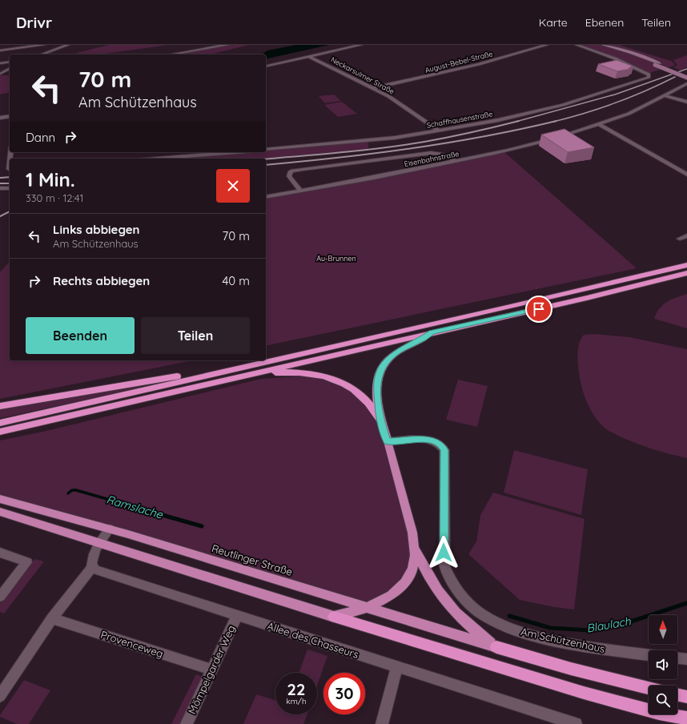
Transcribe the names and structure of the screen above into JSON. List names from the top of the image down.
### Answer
{
  "streets": {
    "main road": ["Reutlinger Straße"],
    "street": [
      "August-Bebel-Straße",
      "Neckarsulmer Straße",
      "Schaffhausenstraße",
      "Eisenbahnstraße",
      "Allee des Chasseurs",
      "Am Schützenhaus",
      "Provenceweg",
      "Mömpelgarder Weg"
    ]
  },
  "crossings": [
    ["August-Bebel-Straße", "Neckarsulmer Straße"],
    ["Neckarsulmer Straße", "Schaffhausenstraße"],
    ["Allee des Chasseurs", "Mömpelgarder Weg"],
    ["Provenceweg", "Mömpelgarder Weg"]
  ],
  "water": ["Ramslache", "Blaulach"],
  "parks": ["Au-Brunnen"],
  "north": "top",
  "page": {
    "header": "Drivr",
    "nav": ["Karte", "Ebenen", "Teilen"],
    "turn": ["70 m", "Am Schützenhaus"],
    "then": "Dann",
    "heading": ["1 Min.", "330 m · 12:41"],
    "list": [
      {
        "name": "Links abbiegen",
        "note": "Am Schützenhaus",
        "value": "70 m"
      },
      {
        "name": "Rechts abbiegen",
        "value": "40 m"
      }
    ],
    "buttons": ["Beenden", "Teilen"],
    "speed": "22 km/h",
    "limit": "30"
  }
}
